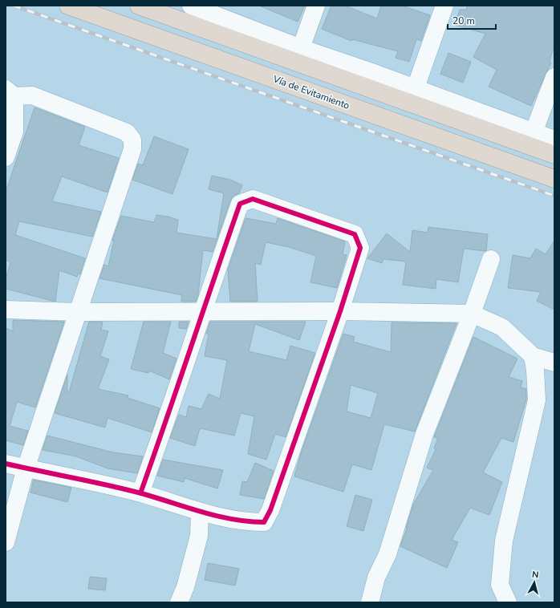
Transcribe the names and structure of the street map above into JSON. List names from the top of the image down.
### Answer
{
  "streets": {
    "highway": ["Vía de Evitamiento"]
  },
  "scale_bar": "20 m",
  "north": "top"
}
